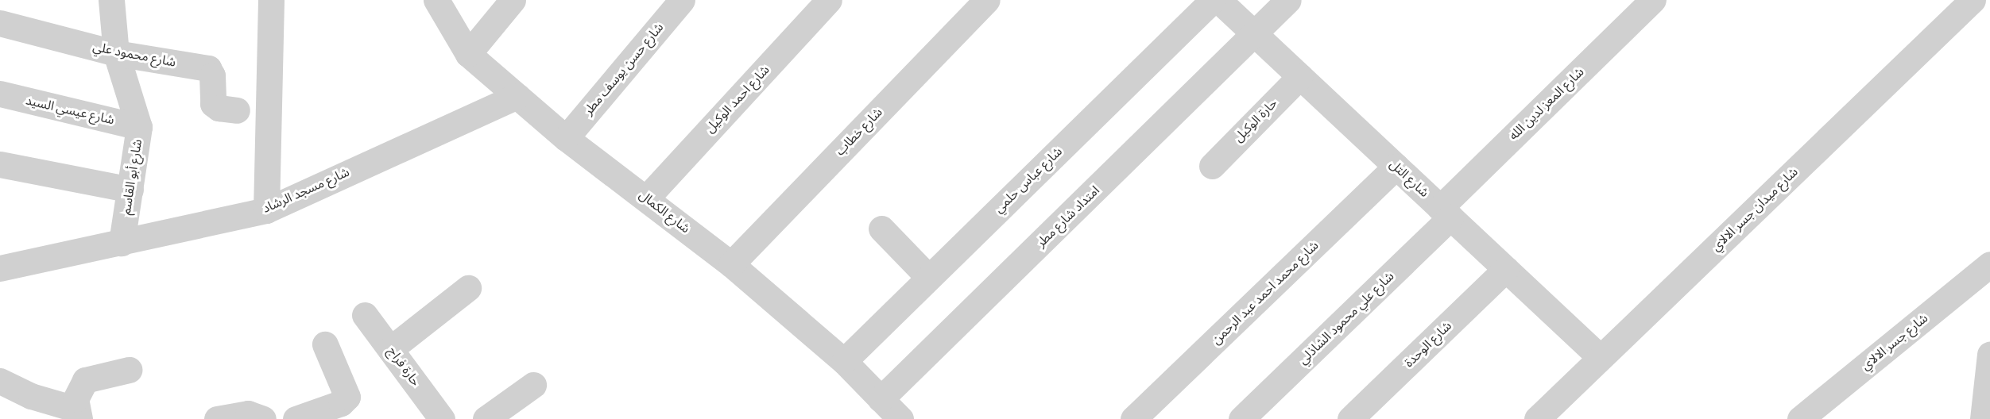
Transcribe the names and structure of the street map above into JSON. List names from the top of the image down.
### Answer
{
  "streets": {
    "street": [
      "شارع محمود علي",
      "شارع حسن يوسف مطر",
      "شارع احمد الوكيل",
      "شارع المعز لدين الله",
      "شارع عيسي السيد",
      "حارة الوكيل",
      "شارع خطاب",
      "شارع أبو القاسم",
      "شارع التل",
      "شارع عباس حلمي",
      "شارع مسجد الرشاد",
      "شارع ميدان جسر الالاي",
      "شارع الكمال",
      "امتداد شارع مطر",
      "شارع محمد احمد عبد الرحمن",
      "شارع علي محمود الشاذلي",
      "شارع جسر الالاي",
      "شارع الوحدة",
      "حارة فراج"
    ]
  },
  "crossings": [
    ["شارع محمود علي", "شارع أبو القاسم"],
    ["شارع حسن يوسف مطر", "شارع الكمال"],
    ["شارع احمد الوكيل", "شارع الكمال"],
    ["شارع المعز لدين الله", "شارع التل"],
    ["شارع المعز لدين الله", "شارع علي محمود الشاذلي"],
    ["شارع عيسي السيد", "شارع أبو القاسم"],
    ["حارة الوكيل", "شارع التل"],
    ["شارع خطاب", "شارع الكمال"],
    ["شارع أبو القاسم", "شارع مسجد الرشاد"],
    ["شارع التل", "شارع ميدان جسر الالاي"],
    ["شارع التل", "امتداد شارع مطر"],
    ["شارع التل", "شارع محمد احمد عبد الرحمن"],
    ["شارع التل", "شارع علي محمود الشاذلي"],
    ["شارع التل", "شارع الوحدة"],
    ["شارع عباس حلمي", "شارع الكمال"],
    ["شارع مسجد الرشاد", "شارع الكمال"],
    ["شارع الكمال", "امتداد شارع مطر"]
  ]
}
